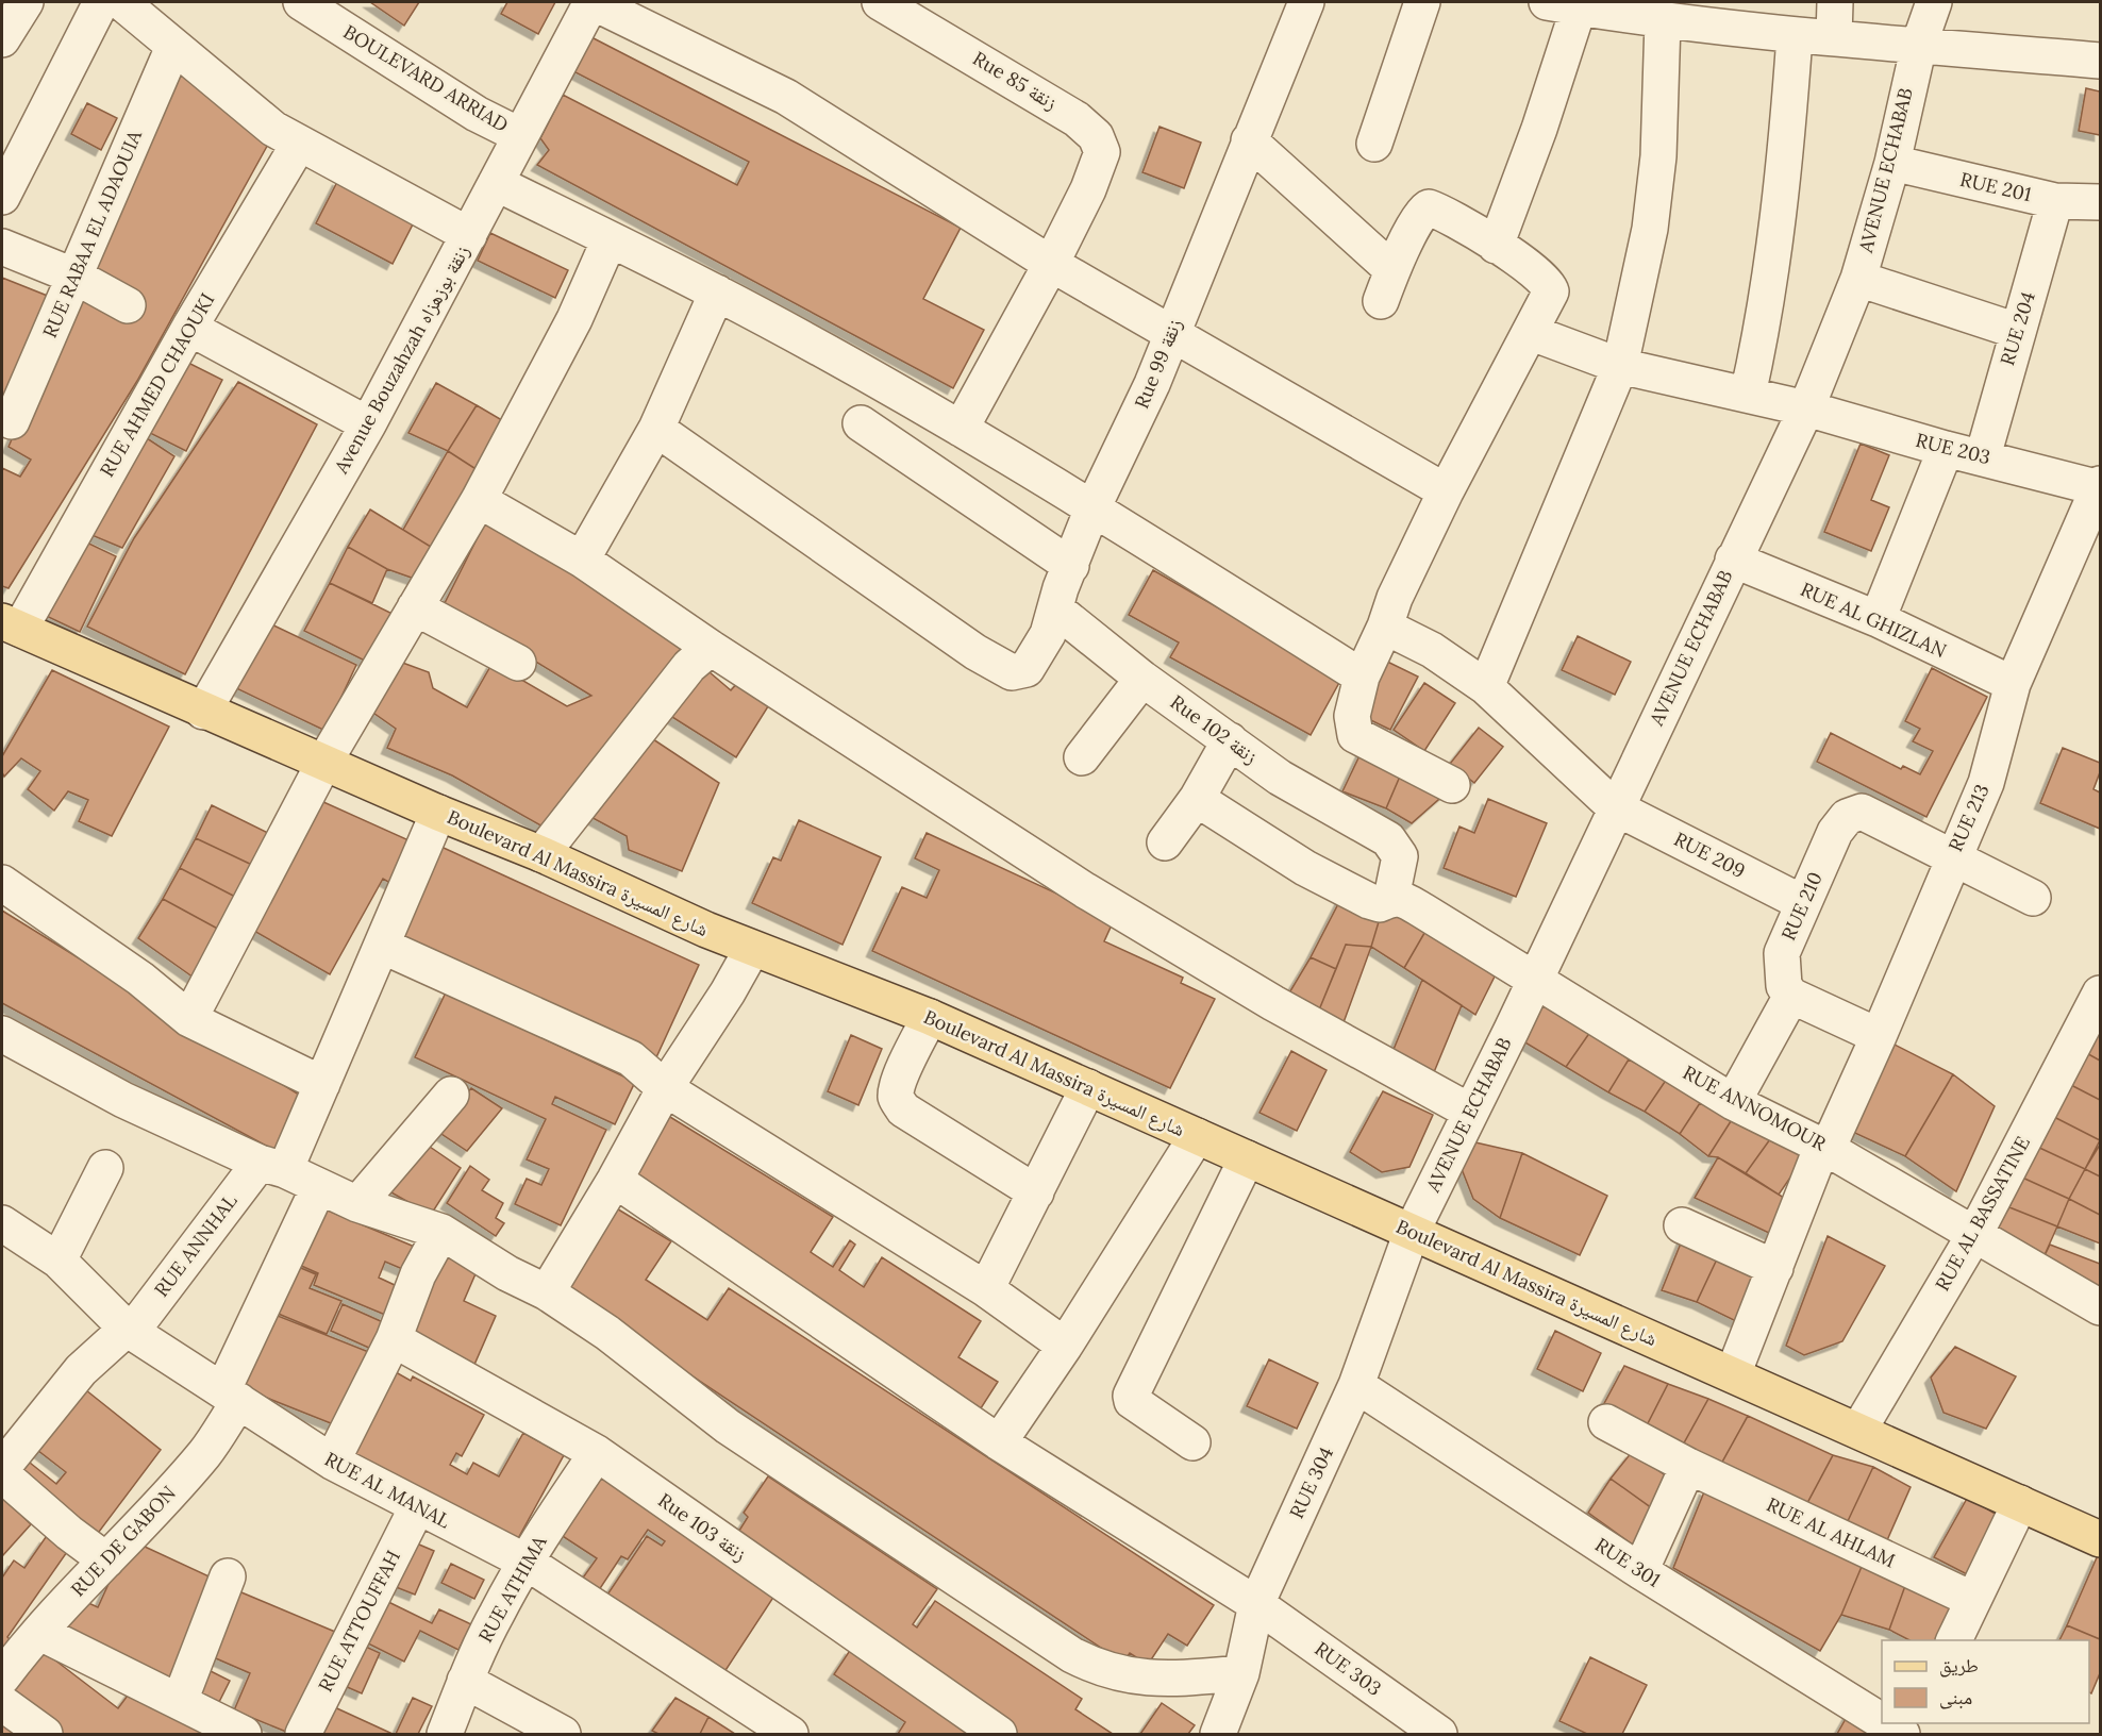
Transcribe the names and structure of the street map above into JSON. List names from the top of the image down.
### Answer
{
  "streets": {
    "main road": ["Boulevard Al Massira شارع المسيرة"],
    "street": [
      "BOULEVARD ARRIAD",
      "Rue 85 زنقة",
      "AVENUE ECHABAB",
      "RUE 201",
      "RUE RABAA EL ADAOUIA",
      "RUE 204",
      "Avenue Bouzahzah زنقة بوزهزاه",
      "Rue 99 زنقة",
      "RUE AHMED CHAOUKI",
      "RUE 203",
      "RUE AL GHIZLAN",
      "Rue 102 زنقة",
      "RUE 213",
      "RUE 209",
      "RUE 210",
      "RUE ANNOMOUR",
      "RUE AL BASSATINE",
      "RUE ANNHAL",
      "RUE 304",
      "RUE AL MANAL",
      "Rue 103 زنقة",
      "RUE AL AHLAM",
      "RUE DE GABON",
      "RUE 301",
      "RUE ATHIMA",
      "RUE ATTOUFFAH",
      "RUE 303"
    ]
  },
  "crossings": [
    ["BOULEVARD ARRIAD", "Avenue Bouzahzah زنقة بوزهزاه"],
    ["AVENUE ECHABAB", "RUE 201"],
    ["AVENUE ECHABAB", "RUE 203"],
    ["AVENUE ECHABAB", "RUE AL GHIZLAN"],
    ["AVENUE ECHABAB", "RUE 209"],
    ["AVENUE ECHABAB", "Boulevard Al Massira شارع المسيرة"],
    ["AVENUE ECHABAB", "RUE ANNOMOUR"],
    ["AVENUE ECHABAB", "RUE 304"],
    ["RUE 201", "RUE 204"],
    ["RUE 204", "RUE 203"],
    ["Avenue Bouzahzah زنقة بوزهزاه", "Boulevard Al Massira شارع المسيرة"],
    ["Rue 99 زنقة", "Rue 102 زنقة"],
    ["RUE AHMED CHAOUKI", "Boulevard Al Massira شارع المسيرة"],
    ["RUE 203", "RUE 213"],
    ["RUE AL GHIZLAN", "RUE 213"],
    ["Rue 102 زنقة", "RUE ANNOMOUR"],
    ["RUE 213", "Boulevard Al Massira شارع المسيرة"],
    ["RUE 213", "RUE 210"],
    ["RUE 213", "RUE ANNOMOUR"],
    ["RUE 209", "RUE 210"],
    ["Boulevard Al Massira شارع المسيرة", "RUE AL BASSATINE"],
    ["Boulevard Al Massira شارع المسيرة", "RUE ANNHAL"],
    ["Boulevard Al Massira شارع المسيرة", "RUE 304"],
    ["RUE ANNOMOUR", "RUE AL BASSATINE"],
    ["RUE ANNHAL", "RUE AL MANAL"],
    ["RUE 304", "RUE 301"],
    ["RUE 304", "RUE 303"],
    ["RUE AL MANAL", "RUE DE GABON"],
    ["RUE AL MANAL", "RUE ATHIMA"],
    ["RUE AL MANAL", "RUE ATTOUFFAH"],
    ["Rue 103 زنقة", "RUE ATHIMA"]
  ],
  "legend": ["طريق", "مبنى"]
}
